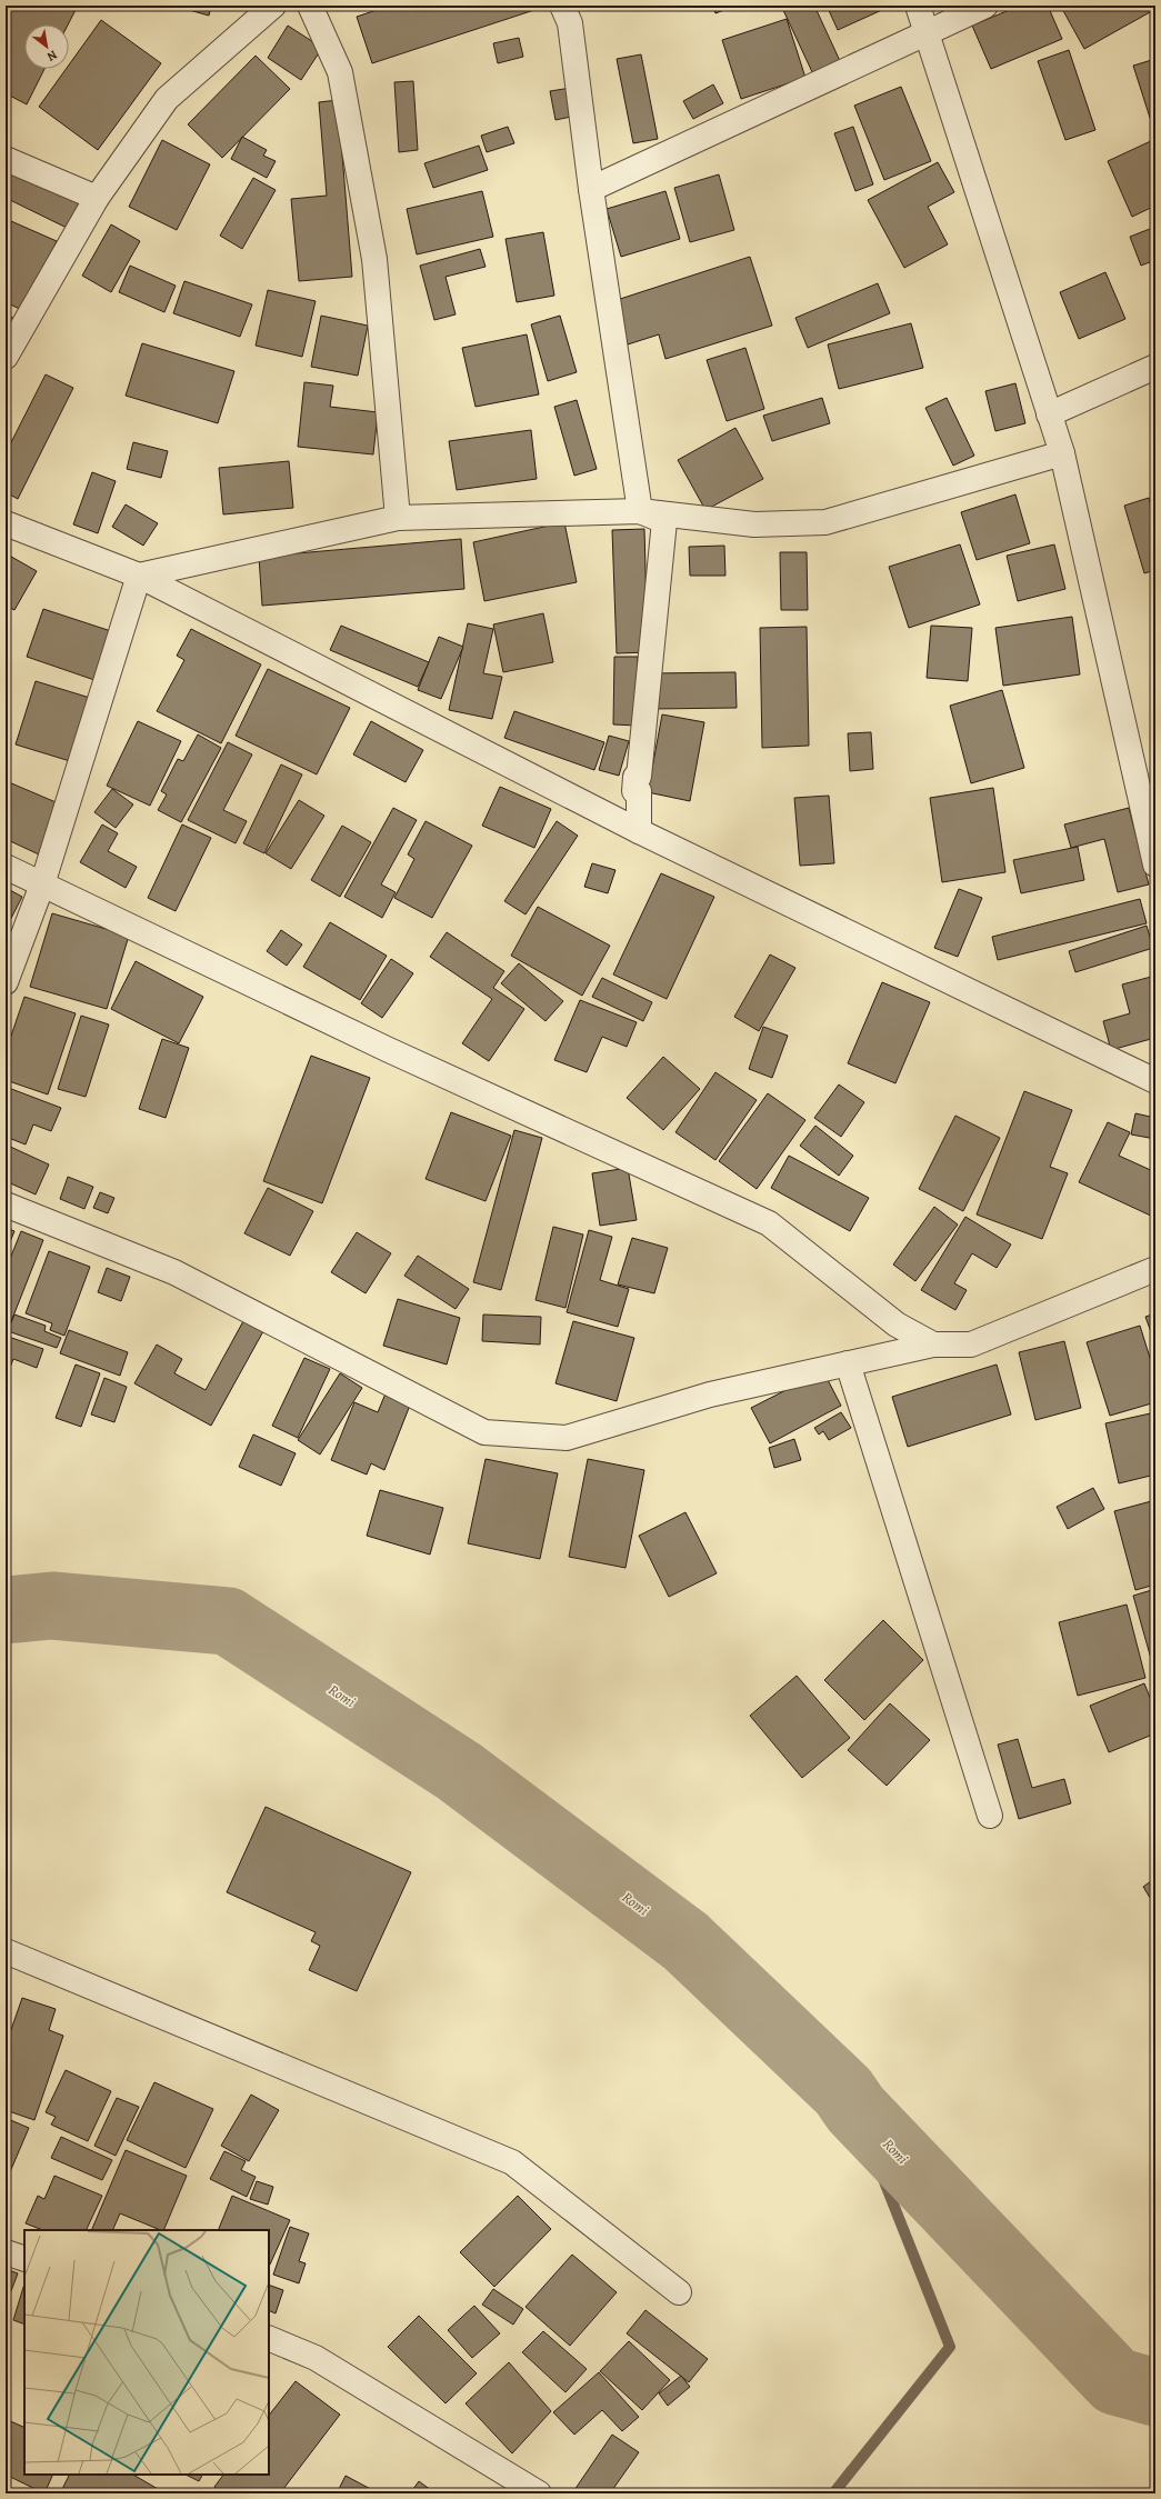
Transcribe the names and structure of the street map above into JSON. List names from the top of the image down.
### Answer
{
  "water": ["Romi"],
  "north": "bottom right"
}
